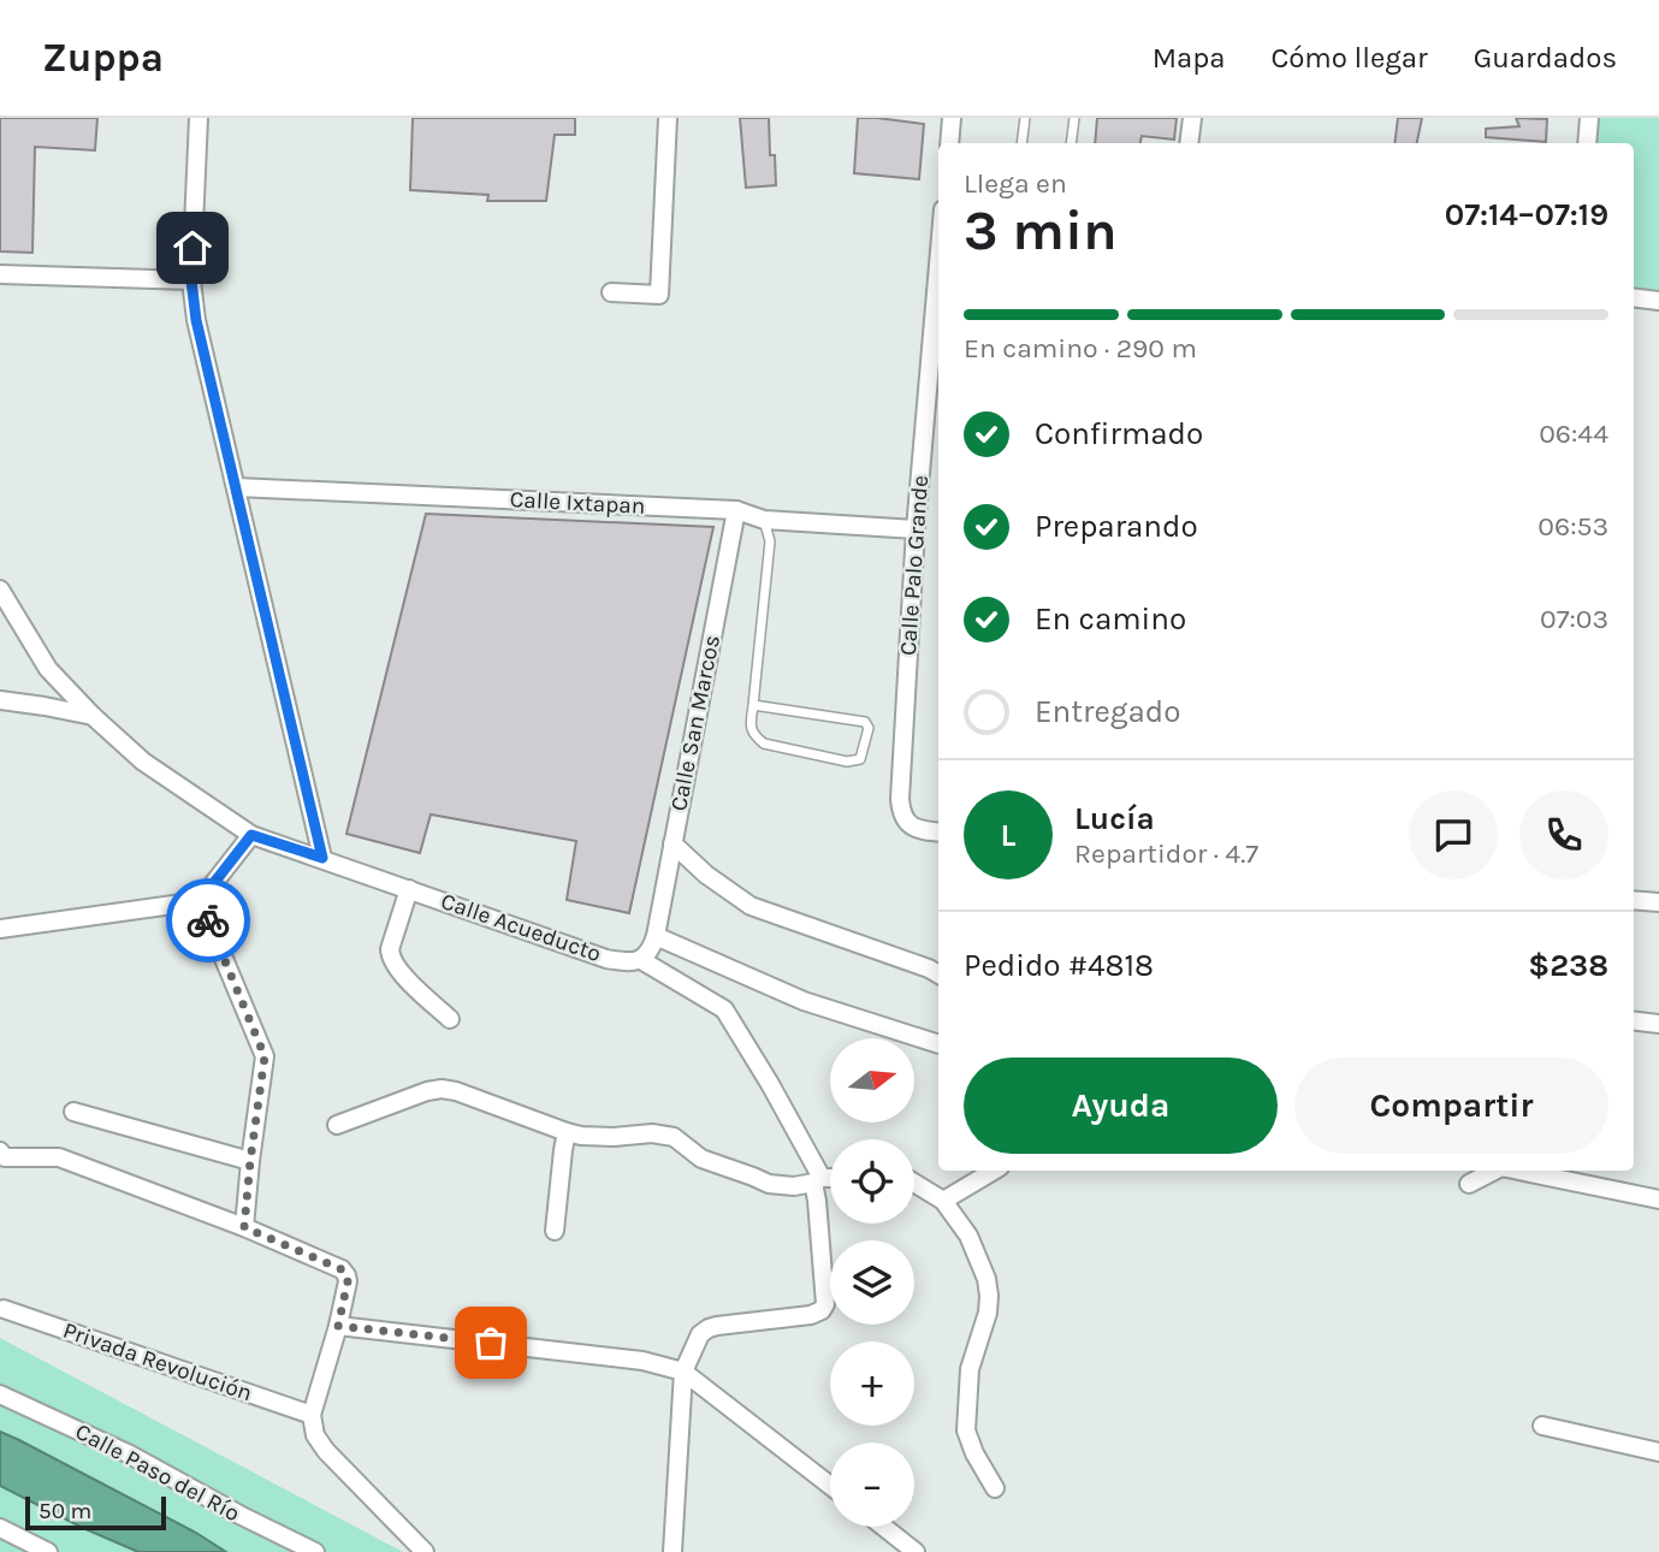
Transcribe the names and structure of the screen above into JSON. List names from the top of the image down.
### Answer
{
  "streets": {
    "street": [
      "Calle Ixtapan",
      "Calle Palo Grande",
      "Calle San Marcos",
      "Calle Acueducto",
      "Privada Revolución",
      "Calle Paso del Río"
    ]
  },
  "crossings": [
    ["Calle Ixtapan", "Calle Palo Grande"],
    ["Calle Ixtapan", "Calle San Marcos"]
  ],
  "scale_bar": "50 m",
  "north": "right",
  "page": {
    "header": "Zuppa",
    "nav": ["Mapa", "Cómo llegar", "Guardados"],
    "heading": ["3 min", "Llega en", "07:14–07:19"],
    "panel": [
      "Lucía",
      "Repartidor · 4.7",
      "Pedido #4818",
      "$238"
    ],
    "bar": "En camino · 290 m",
    "list": [
      ["Confirmado", "06:44"],
      ["Preparando", "06:53"],
      ["En camino", "07:03"],
      "Entregado"
    ],
    "round": "L",
    "map_buttons": ["+", "−"],
    "buttons": ["Ayuda", "Compartir"],
    "scale": "50 m"
  }
}
